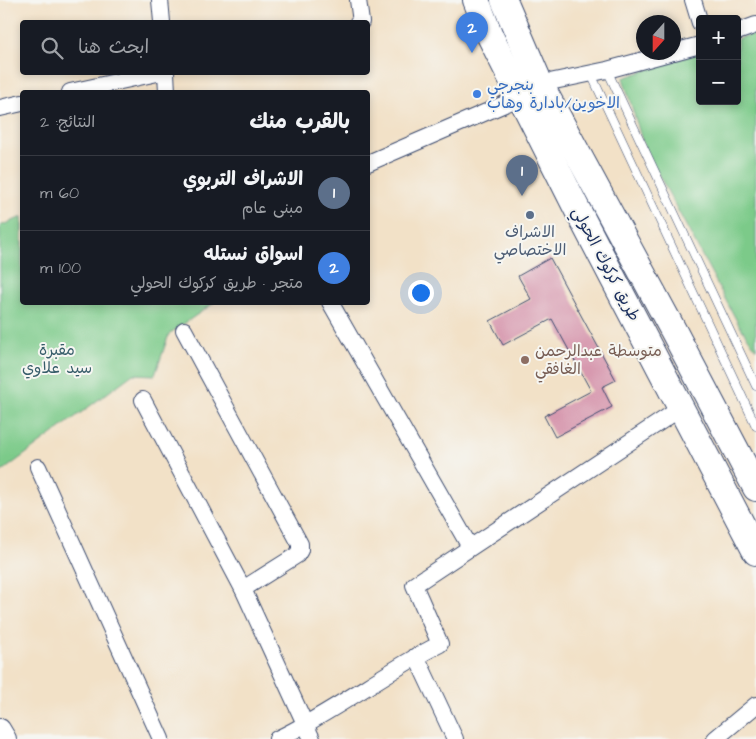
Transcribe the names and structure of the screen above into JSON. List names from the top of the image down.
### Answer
{
  "streets": {
    "highway": ["طريق كركوك الحولي"]
  },
  "parks": ["مقبرة سيد علاوي"],
  "places": ["بنجرجي الاخوين/بادارة وهاب", "الاشراف الاختصاصي", "متوسطة عبدالرحمن الغافقي"],
  "north": "bottom",
  "page": {
    "pins": ["2", "1"],
    "map_buttons": ["+", "−"],
    "search": "ابحث هنا",
    "heading": ["بالقرب منك", "النتائج: 2"],
    "list": [
      {
        "mark": "1",
        "name": "الاشراف التربوي",
        "note": "مبنى عام",
        "value": "60 m"
      },
      {
        "mark": "2",
        "name": "اسواق نستله",
        "note": "متجر · طريق كركوك الحولي",
        "value": "100 m"
      }
    ]
  }
}
